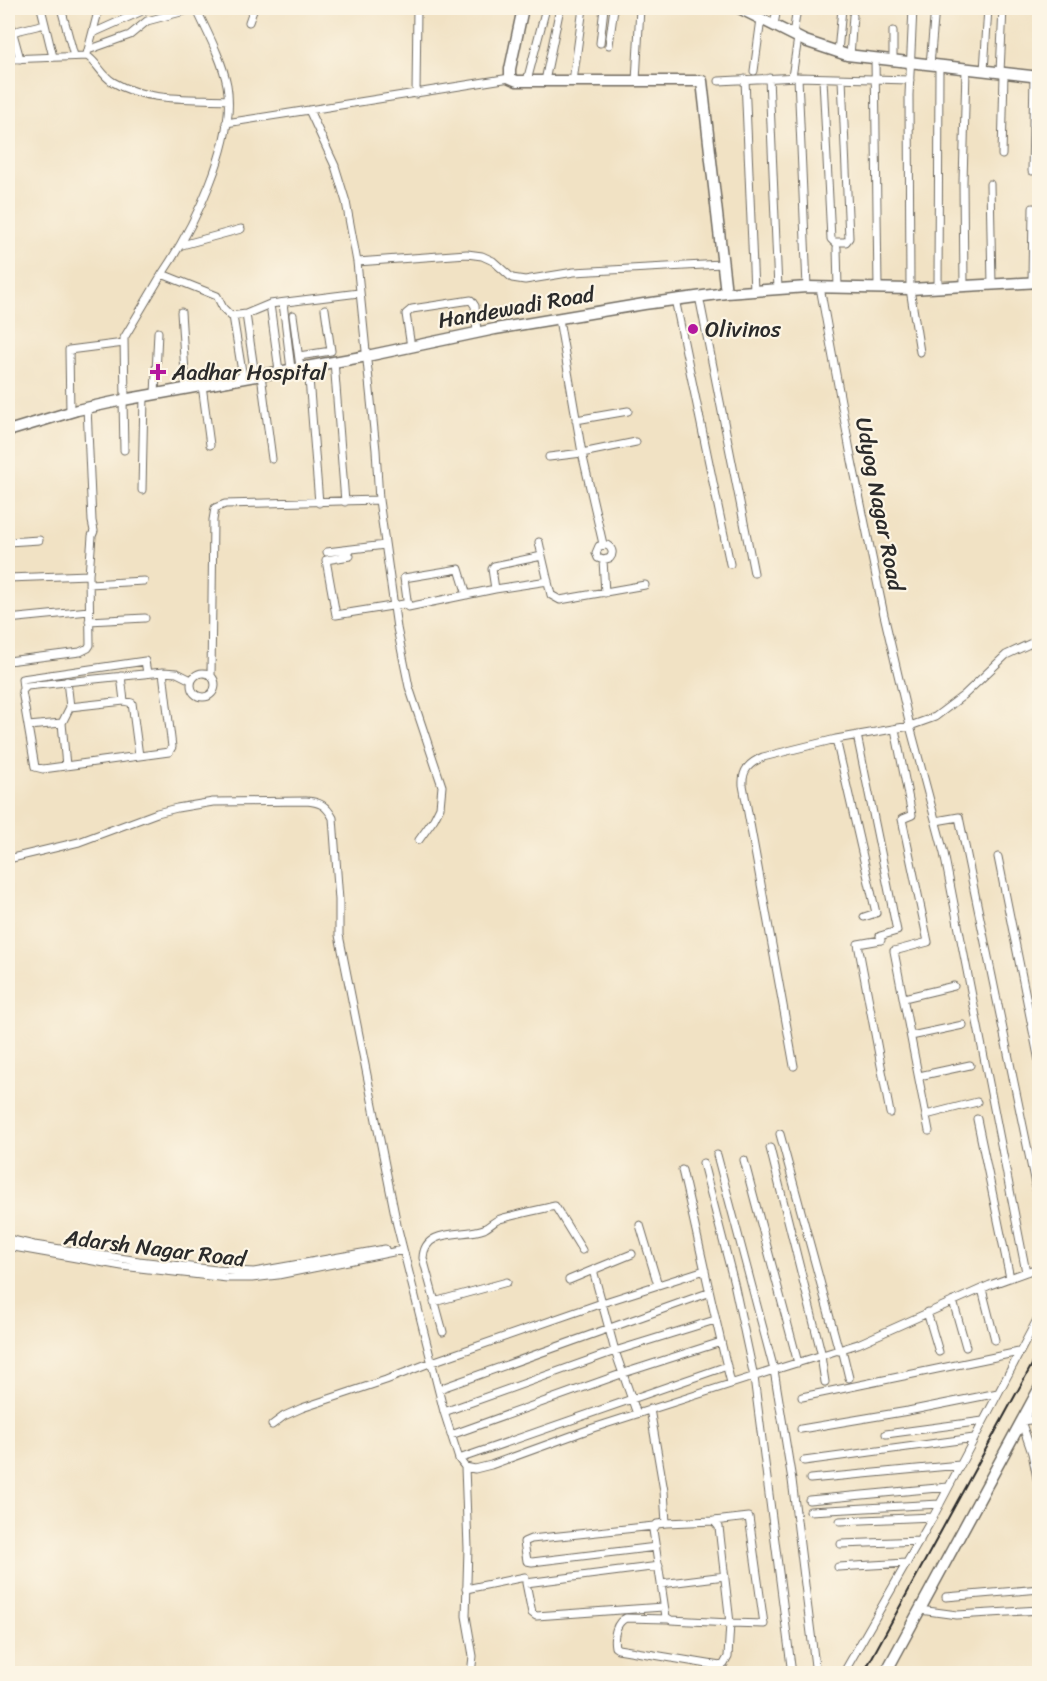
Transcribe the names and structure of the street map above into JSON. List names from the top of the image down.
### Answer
{
  "streets": {
    "main road": ["Handewadi Road"],
    "street": ["Udyog Nagar Road", "Adarsh Nagar Road"]
  },
  "crossings": [
    ["Handewadi Road", "Udyog Nagar Road"]
  ],
  "places": {
    "other": ["Olivinos"],
    "health": ["Aadhar Hospital"]
  }
}
